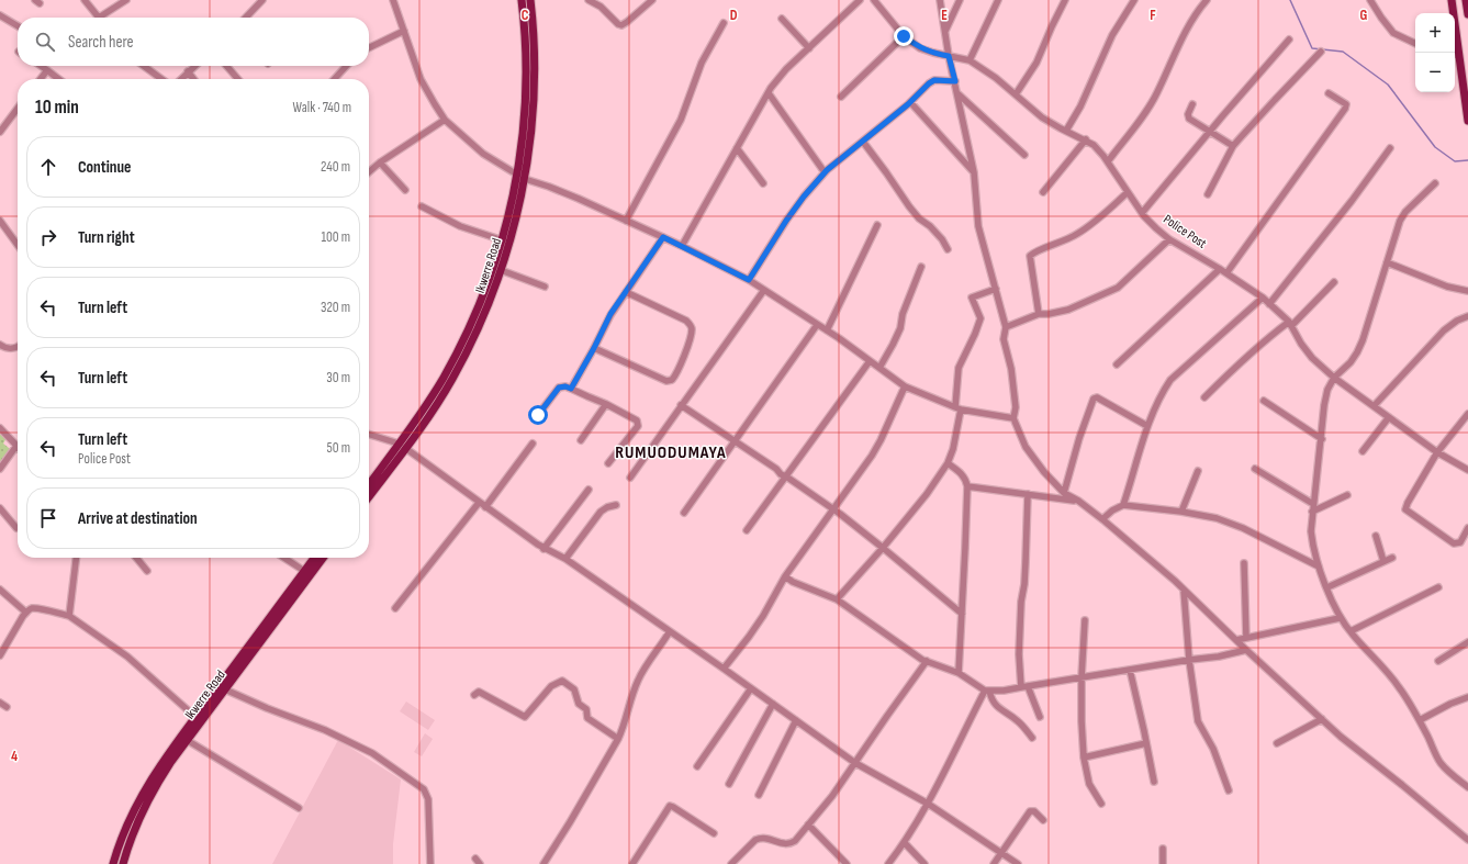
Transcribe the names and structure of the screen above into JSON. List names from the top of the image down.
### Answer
{
  "streets": {
    "main road": ["Ikwerre Road"],
    "street": ["Police Post"]
  },
  "districts": ["RUMUODUMAYA"],
  "page": {
    "map_buttons": ["+", "−"],
    "search": "Search here",
    "heading": ["10 min", "Walk · 740 m"],
    "list": [
      ["Continue", "240 m"],
      ["Turn right", "100 m"],
      ["Turn left", "320 m"],
      ["Turn left", "30 m"],
      ["Turn left", "Police Post", "50 m"],
      "Arrive at destination"
    ]
  },
  "grid": {
    "columns": [
      "C",
      "D",
      "E",
      "F",
      "G"
    ],
    "rows": ["4"]
  }
}
